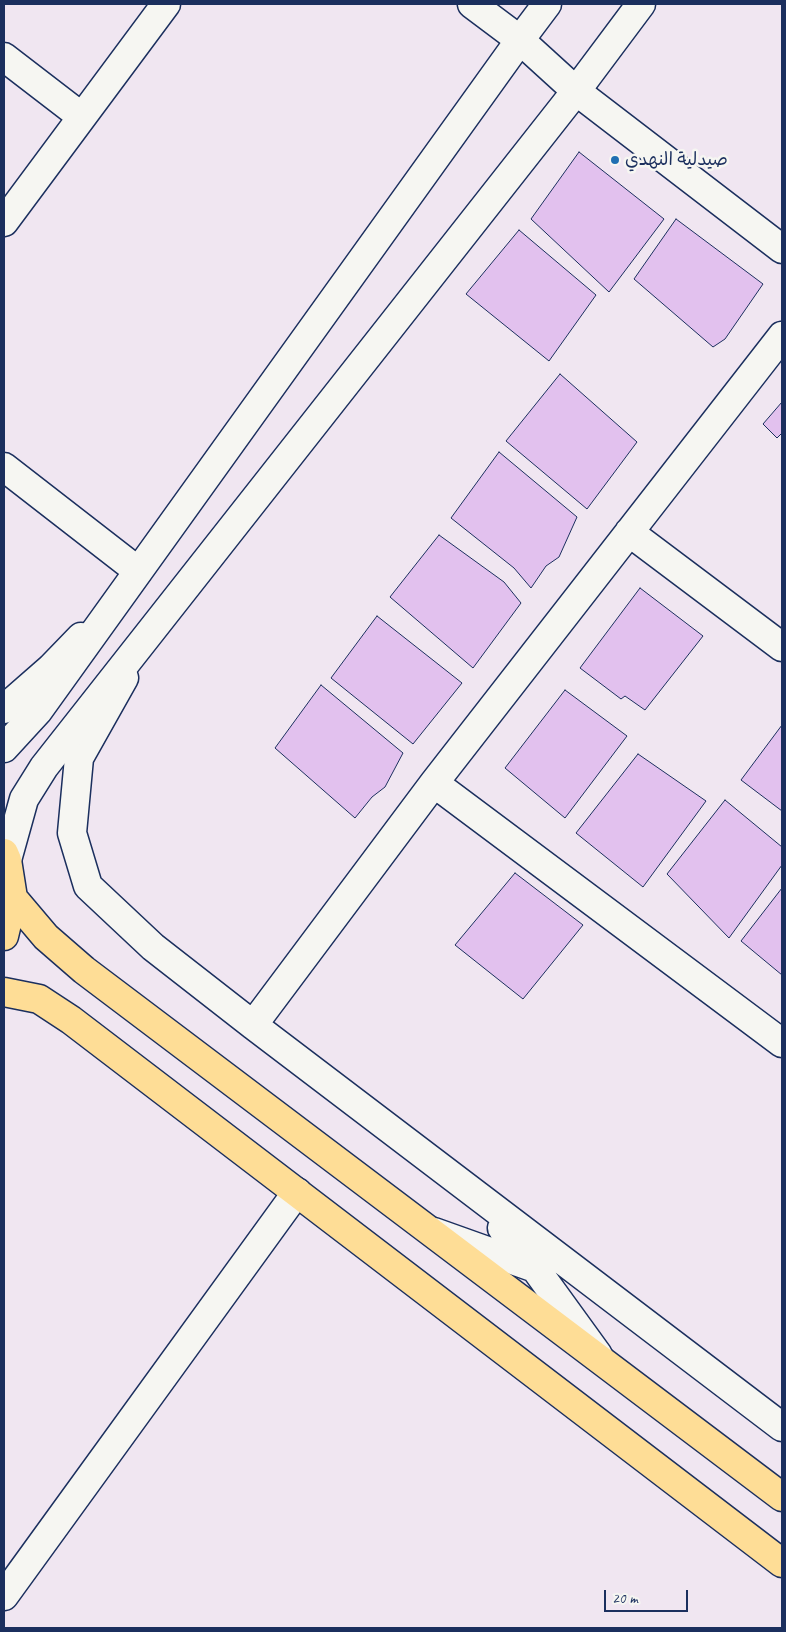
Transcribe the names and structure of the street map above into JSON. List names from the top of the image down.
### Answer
{
  "places": ["صيدلية النهدي"],
  "scale_bar": "20 m"
}
